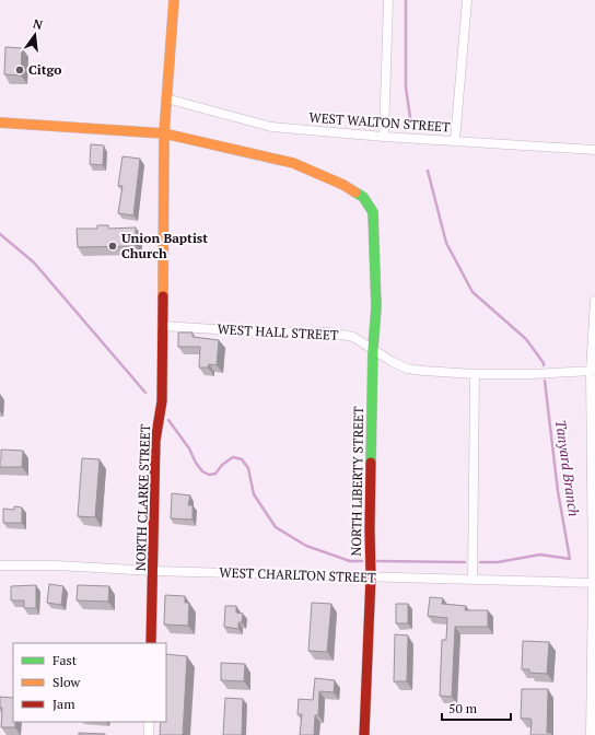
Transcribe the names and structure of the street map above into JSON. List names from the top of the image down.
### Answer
{
  "streets": {
    "street": [
      "WEST WALTON STREET",
      "WEST HALL STREET",
      "NORTH LIBERTY STREET",
      "NORTH CLARKE STREET",
      "WEST CHARLTON STREET"
    ]
  },
  "crossings": [
    ["WEST HALL STREET", "NORTH LIBERTY STREET"],
    ["WEST HALL STREET", "NORTH CLARKE STREET"],
    ["NORTH LIBERTY STREET", "NORTH CLARKE STREET"],
    ["NORTH LIBERTY STREET", "WEST CHARLTON STREET"],
    ["NORTH CLARKE STREET", "WEST CHARLTON STREET"]
  ],
  "water": ["Tanyard Branch"],
  "places": ["Citgo", "Union Baptist Church"],
  "legend": ["Fast", "Slow", "Jam"],
  "scale_bar": "50 m",
  "north": "top"
}
